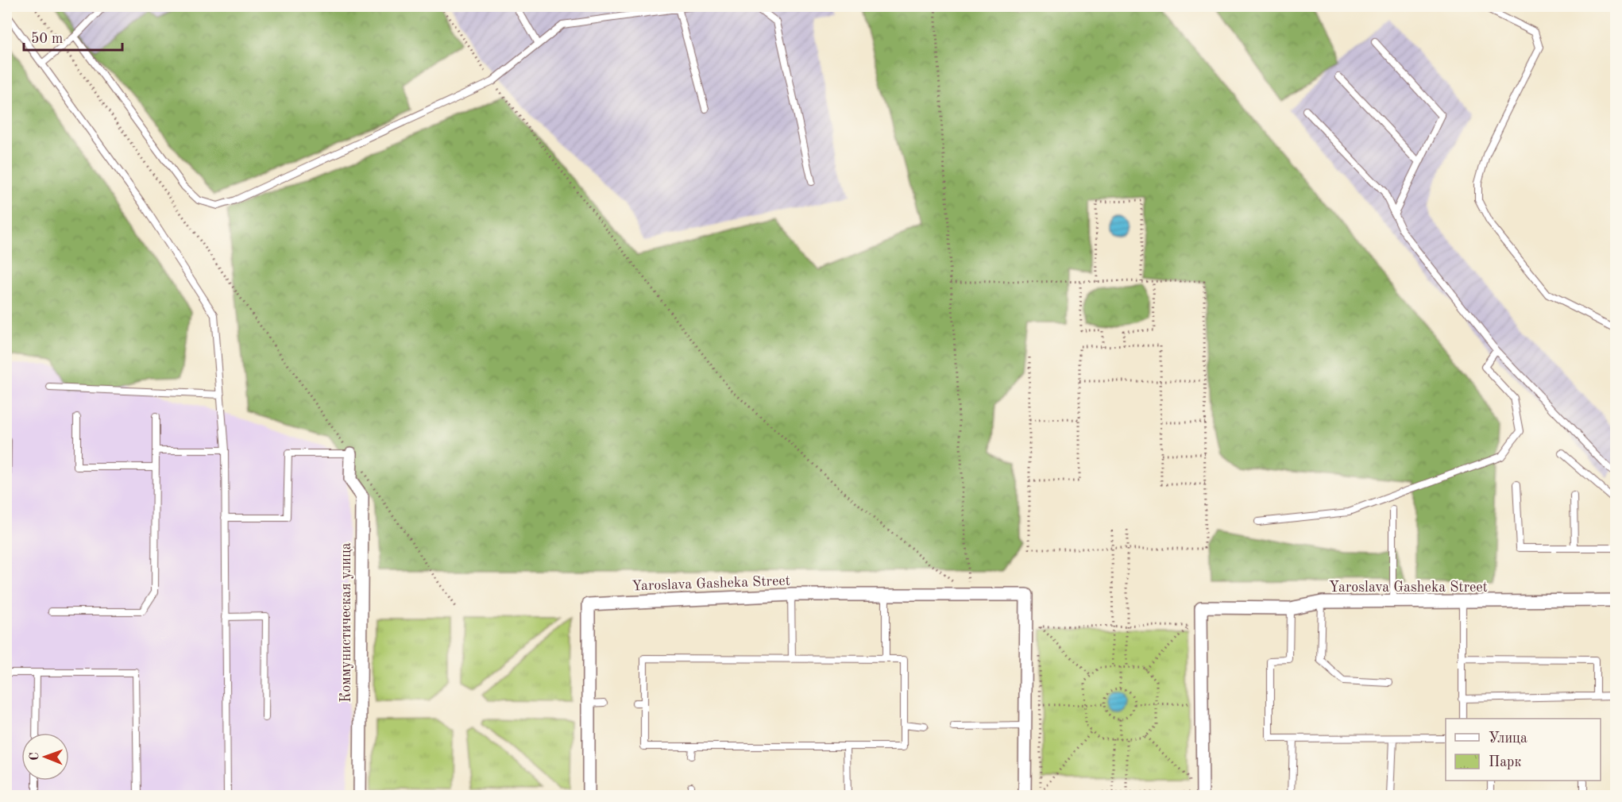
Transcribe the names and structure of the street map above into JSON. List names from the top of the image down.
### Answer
{
  "streets": {
    "street": ["Yaroslava Gasheka Street", "Коммунистическая улица"]
  },
  "legend": ["Улица", "Парк"],
  "scale_bar": "50 m",
  "north": "left"
}
